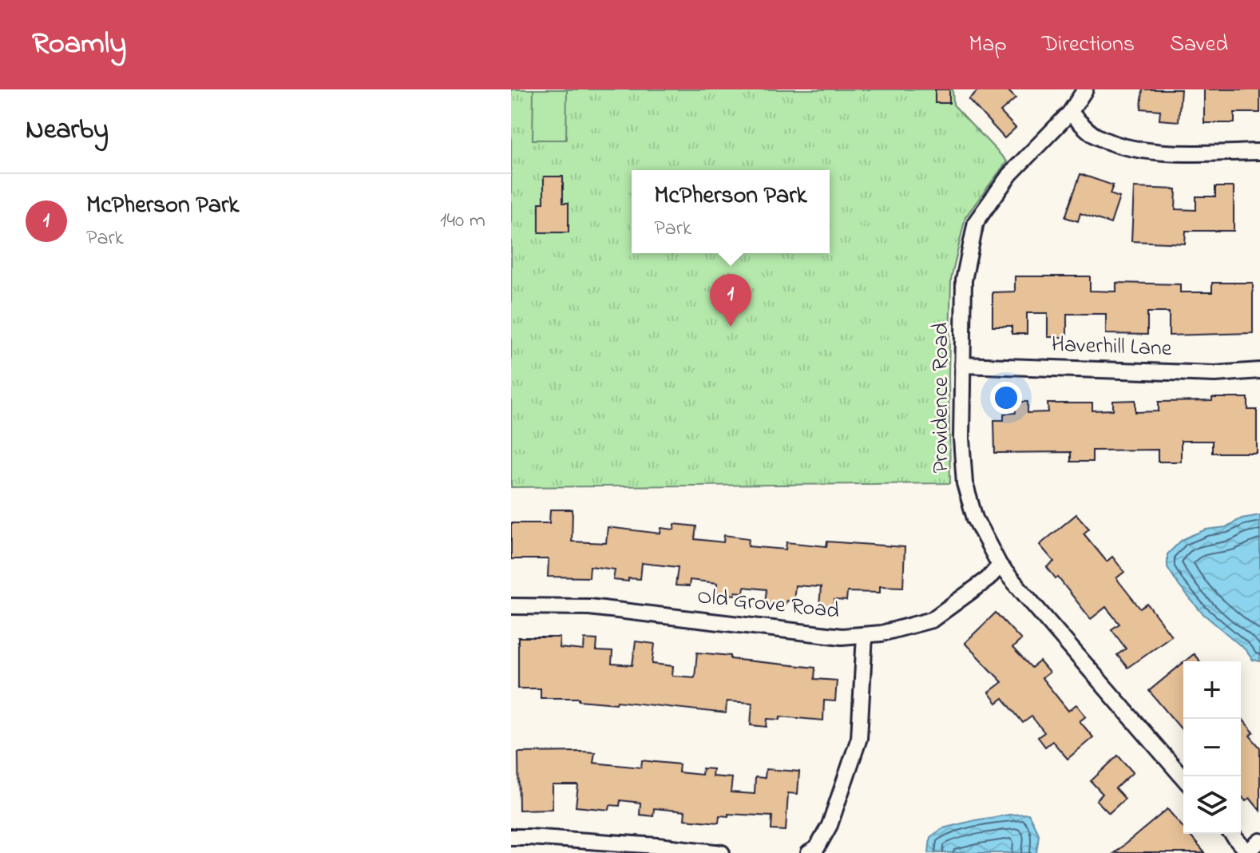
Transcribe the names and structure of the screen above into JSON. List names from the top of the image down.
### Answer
{
  "streets": {
    "street": ["Haverhill Lane", "Providence Road", "Old Grove Road"]
  },
  "crossings": [
    ["Haverhill Lane", "Providence Road"],
    ["Providence Road", "Old Grove Road"]
  ],
  "page": {
    "header": "Roamly",
    "nav": ["Map", "Directions", "Saved"],
    "heading": "Nearby",
    "popup": ["McPherson Park", "Park"],
    "list": [
      {
        "mark": "1",
        "name": "McPherson Park",
        "note": "Park",
        "value": "140 m"
      }
    ],
    "pins": "1",
    "map_buttons": ["+", "−"]
  }
}
